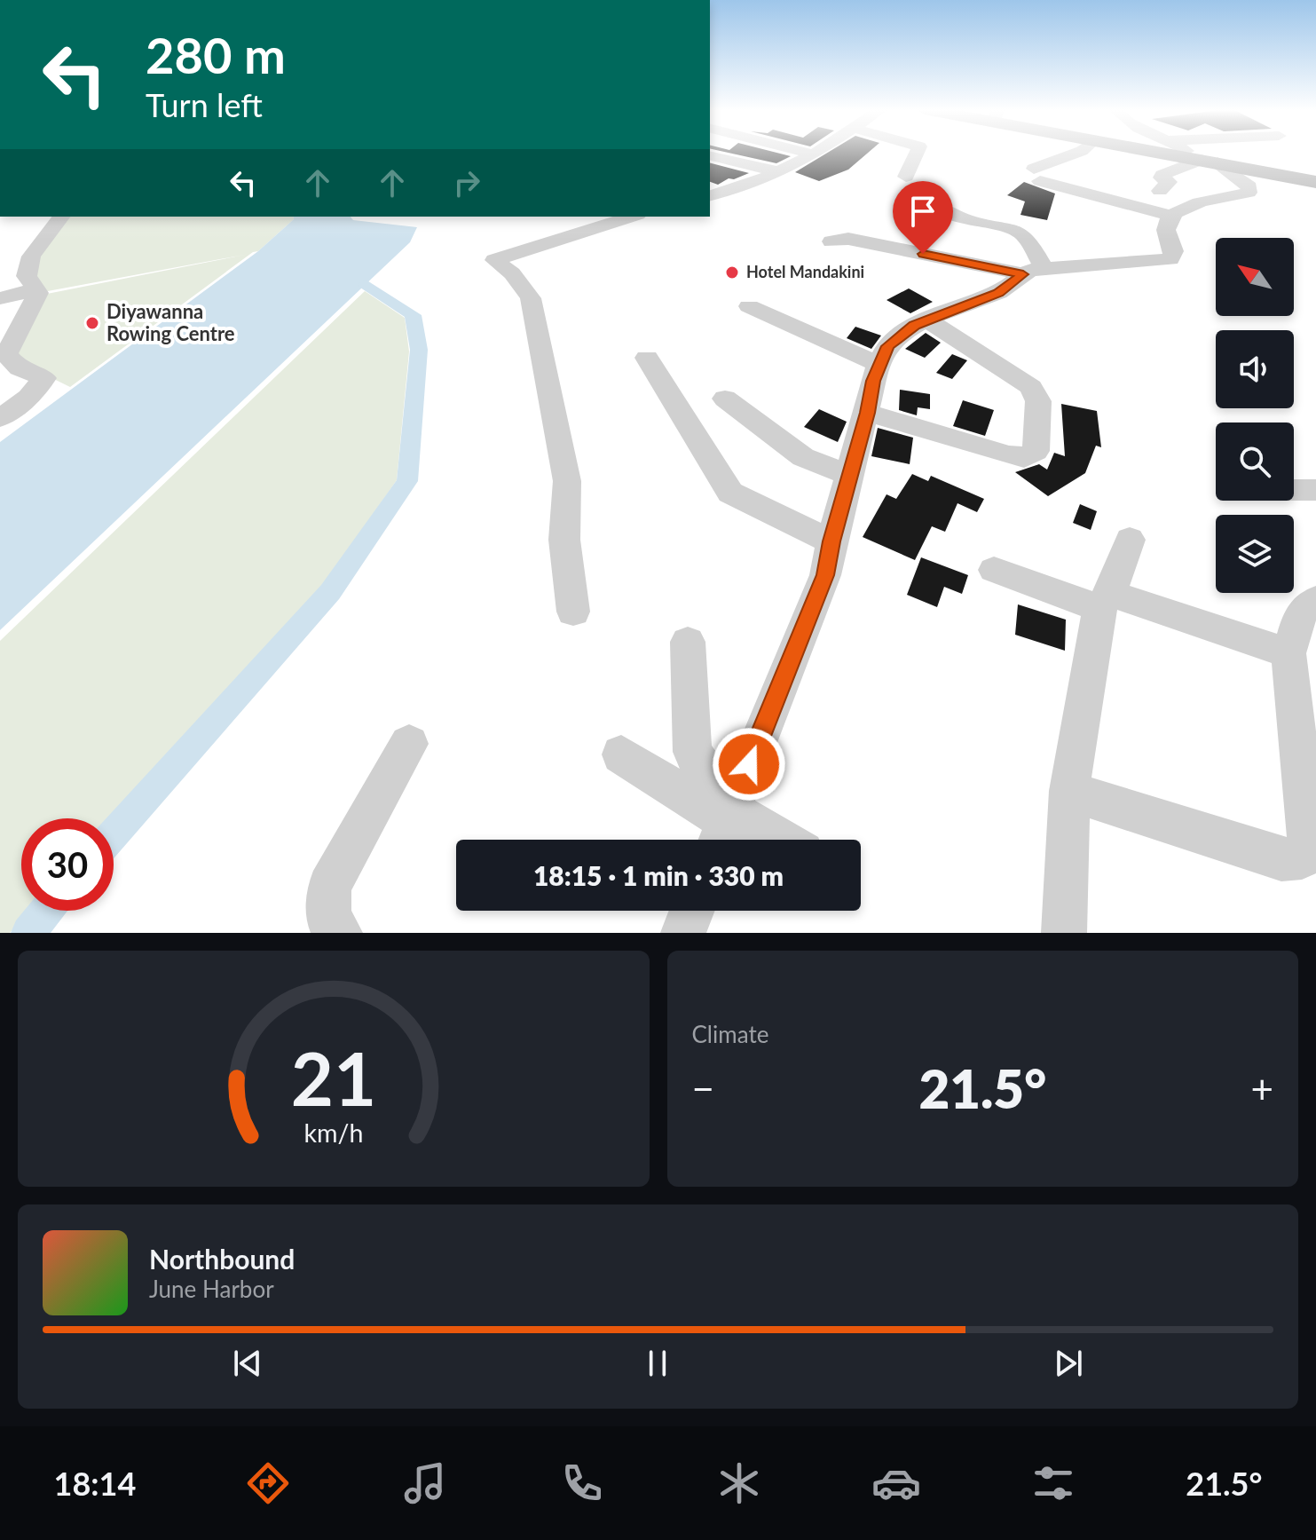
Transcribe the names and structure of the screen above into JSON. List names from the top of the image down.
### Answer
{
  "places": ["Hotel Mandakini", "Diyawanna Rowing Centre"],
  "north": "top left",
  "page": {
    "turn": ["280 m", "Turn left"],
    "limit": "30",
    "trip": "18:15 · 1 min · 330 m",
    "tile": "Climate",
    "heat": ["−", "21.5°", "+"],
    "song": ["Northbound", "June Harbor"],
    "tabs": ["18:14", "21.5°"],
    "gauge": ["21", "km/h"]
  }
}
